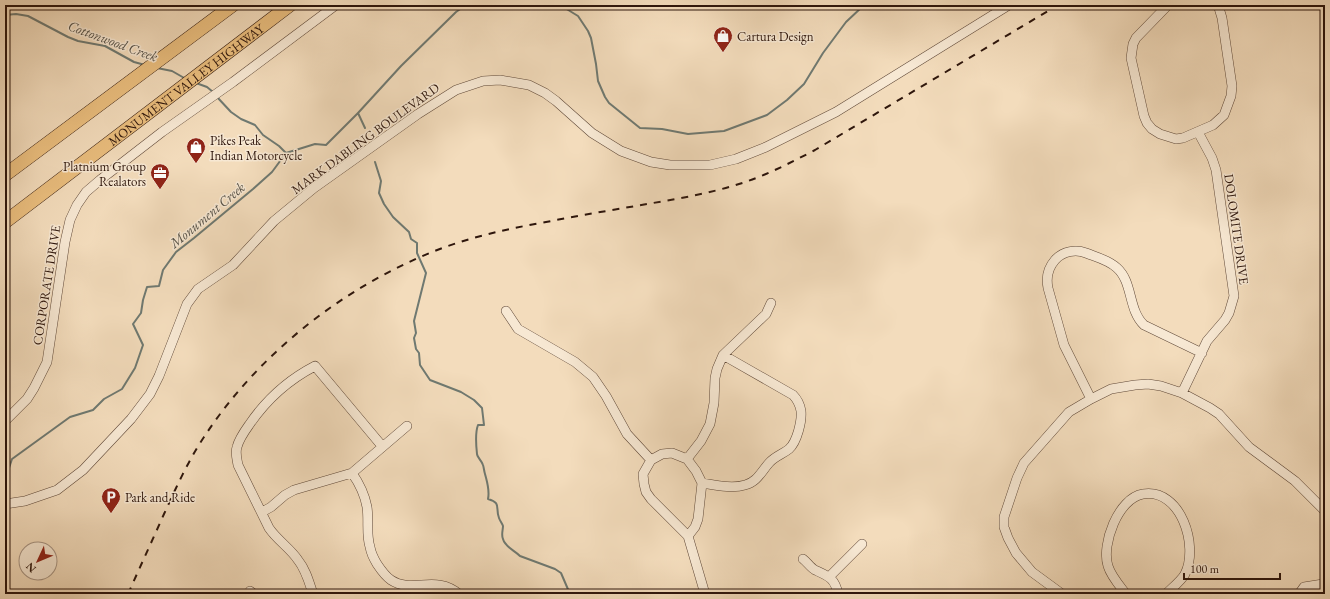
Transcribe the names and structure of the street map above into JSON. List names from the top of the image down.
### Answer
{
  "streets": {
    "highway": ["MONUMENT VALLEY HIGHWAY"],
    "street": ["MARK DABLING BOULEVARD", "DOLOMITE DRIVE", "CORPORATE DRIVE"]
  },
  "water": ["Cottonwood Creek", "Monument Creek"],
  "places": {
    "shop": ["Cartura Design", "Pikes Peak Indian Motorcycle"],
    "office": ["Platnium Group Realators"],
    "parking": ["Park and Ride"]
  },
  "scale_bar": "100 m",
  "north": "bottom left"
}
